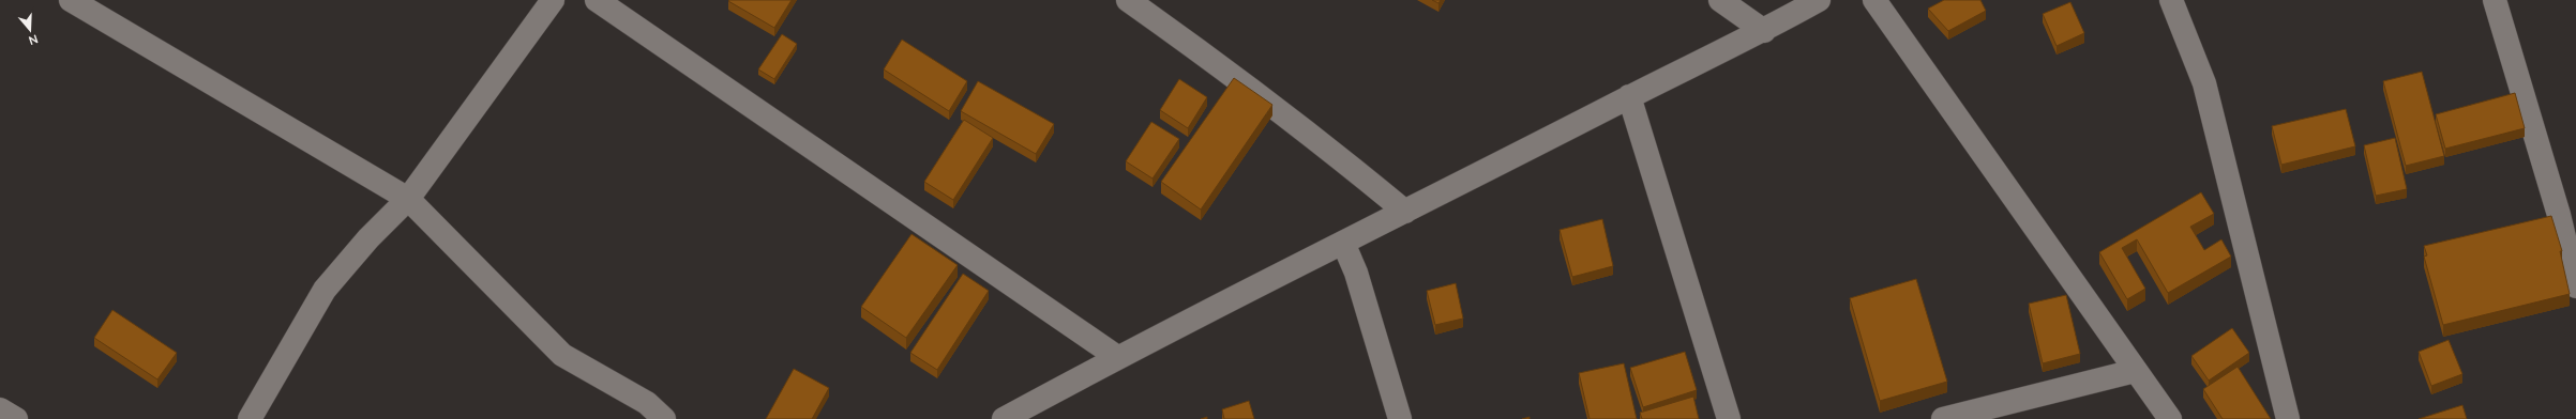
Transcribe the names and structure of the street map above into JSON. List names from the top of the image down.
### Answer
{
  "north": "bottom"
}
